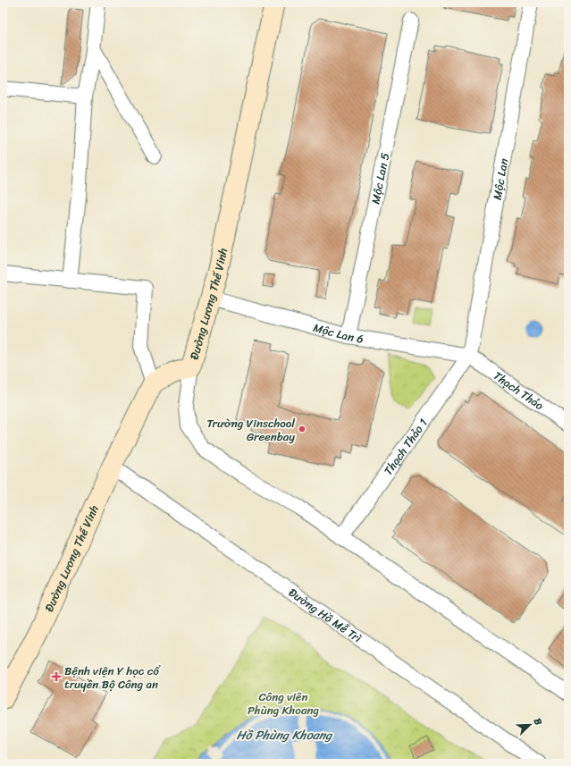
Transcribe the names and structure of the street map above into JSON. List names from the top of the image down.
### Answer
{
  "streets": {
    "street": [
      "Mộc Lan 5",
      "Mộc Lan",
      "Đường Lương Thế Vinh",
      "Mộc Lan 6",
      "Thạch Thảo",
      "Thạch Thảo 1",
      "Đường Hồ Mễ Trì"
    ]
  },
  "crossings": [
    ["Mộc Lan 5", "Mộc Lan 6"],
    ["Mộc Lan", "Mộc Lan 6"],
    ["Mộc Lan", "Thạch Thảo"],
    ["Mộc Lan", "Thạch Thảo 1"],
    ["Đường Lương Thế Vinh", "Mộc Lan 6"],
    ["Đường Lương Thế Vinh", "Đường Hồ Mễ Trì"],
    ["Mộc Lan 6", "Thạch Thảo"],
    ["Mộc Lan 6", "Thạch Thảo 1"],
    ["Thạch Thảo", "Thạch Thảo 1"]
  ],
  "water": ["Hồ Phùng Khoang"],
  "parks": ["Công viên Phùng Khoang"],
  "places": {
    "other": ["Trường Vinschool Greenbay"],
    "health": ["Bệnh viện Y học cổ truyền Bộ Công an"]
  },
  "north": "top right"
}
